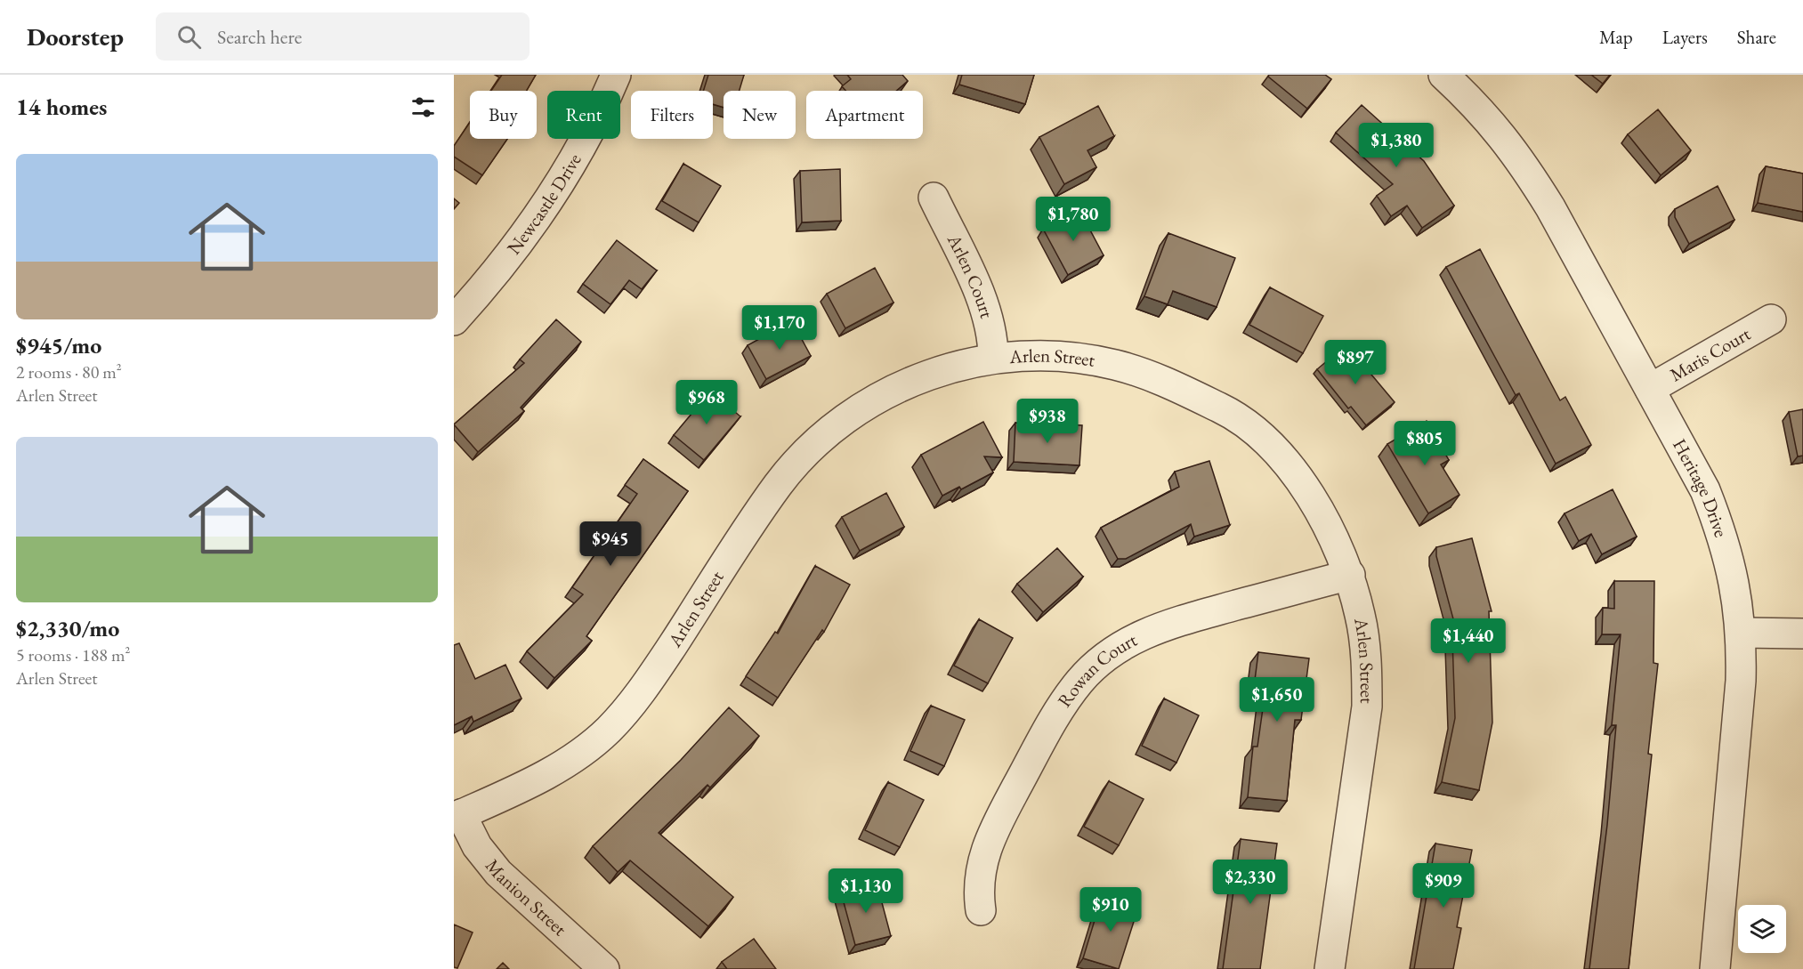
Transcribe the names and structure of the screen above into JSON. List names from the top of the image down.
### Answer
{
  "streets": {
    "street": [
      "Newcastle Drive",
      "Arlen Court",
      "Maris Court",
      "Arlen Street",
      "Heritage Drive",
      "Rowan Court",
      "Manion Street"
    ]
  },
  "crossings": [
    ["Arlen Court", "Arlen Street"],
    ["Maris Court", "Heritage Drive"],
    ["Arlen Street", "Rowan Court"],
    ["Arlen Street", "Manion Street"]
  ],
  "page": {
    "header": "Doorstep",
    "search": "Search here",
    "nav": ["Map", "Layers", "Share"],
    "heading": "14 homes",
    "chip": [
      "Buy",
      "Rent",
      "Filters",
      "New",
      "Apartment"
    ],
    "price": [
      "$1,380",
      "$1,780",
      "$1,170",
      "$897",
      "$968",
      "$938",
      "$805",
      "$945",
      "$1,440",
      "$1,650",
      "$2,330",
      "$909",
      "$1,130",
      "$910"
    ],
    "list": [
      {
        "name": "$945/mo",
        "note": "2 rooms · 80 m² · Arlen Street"
      },
      {
        "name": "$2,330/mo",
        "note": "5 rooms · 188 m² · Arlen Street"
      }
    ]
  }
}
